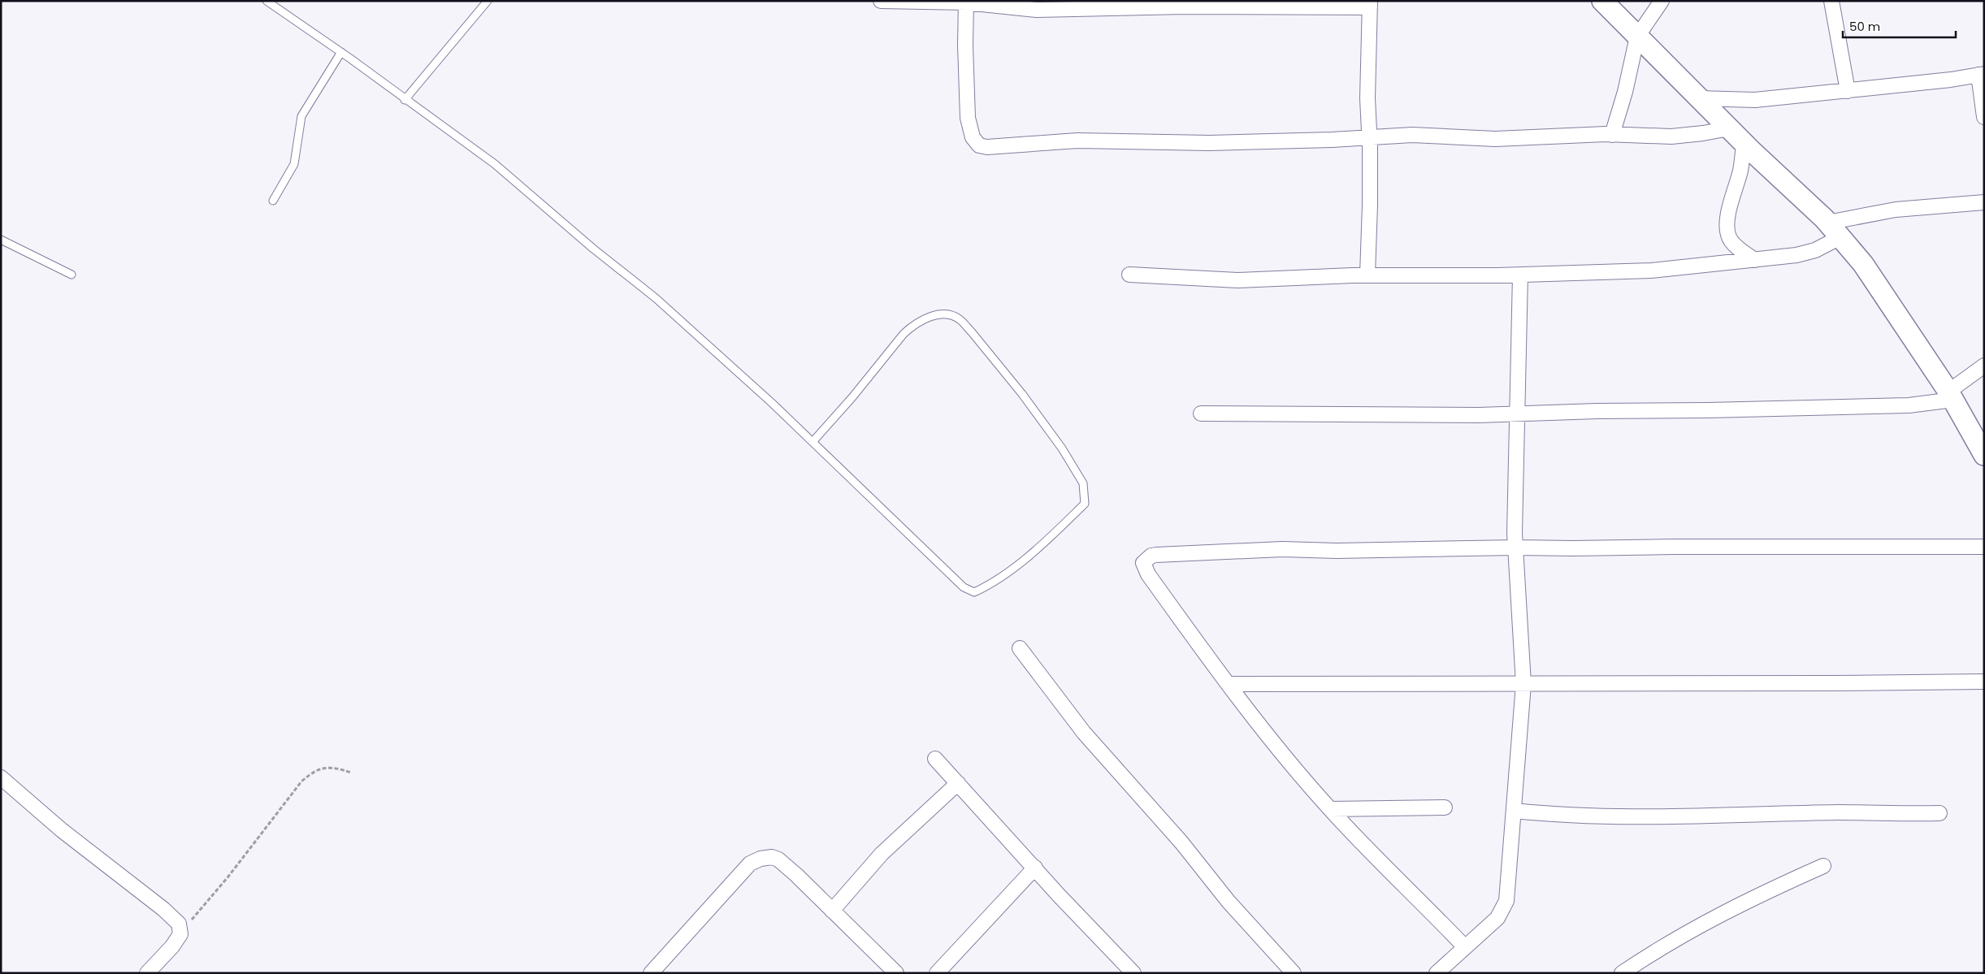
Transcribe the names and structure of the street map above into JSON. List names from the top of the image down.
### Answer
{
  "scale_bar": "50 m"
}
